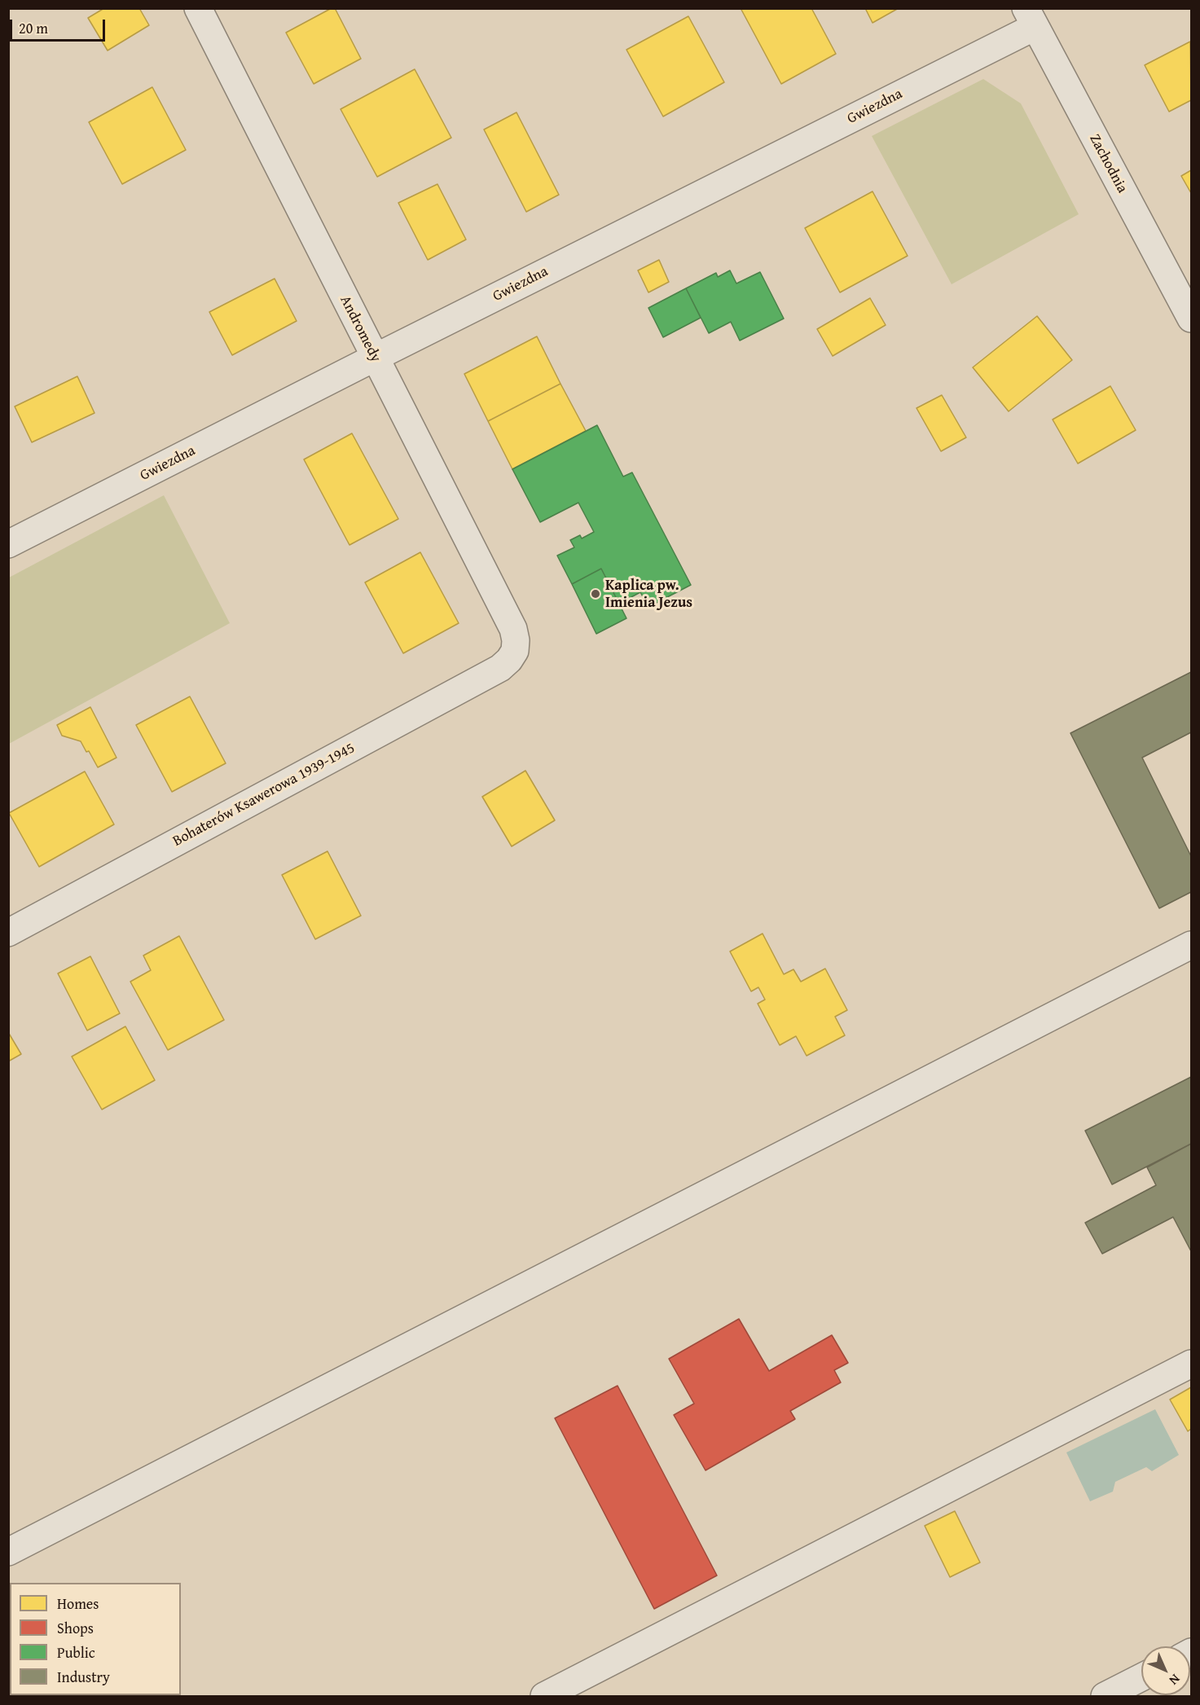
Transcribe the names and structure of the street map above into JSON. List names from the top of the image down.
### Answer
{
  "streets": {
    "street": [
      "Gwiezdna",
      "Zachodnia",
      "Andromedy",
      "Bohaterów Ksawerowa 1939-1945"
    ]
  },
  "crossings": [
    ["Gwiezdna", "Zachodnia"],
    ["Gwiezdna", "Andromedy"],
    ["Andromedy", "Bohaterów Ksawerowa 1939-1945"]
  ],
  "places": ["Kaplica pw. Imienia Jezus"],
  "legend": [
    "Homes",
    "Shops",
    "Public",
    "Industry"
  ],
  "scale_bar": "20 m",
  "north": "bottom right"
}
